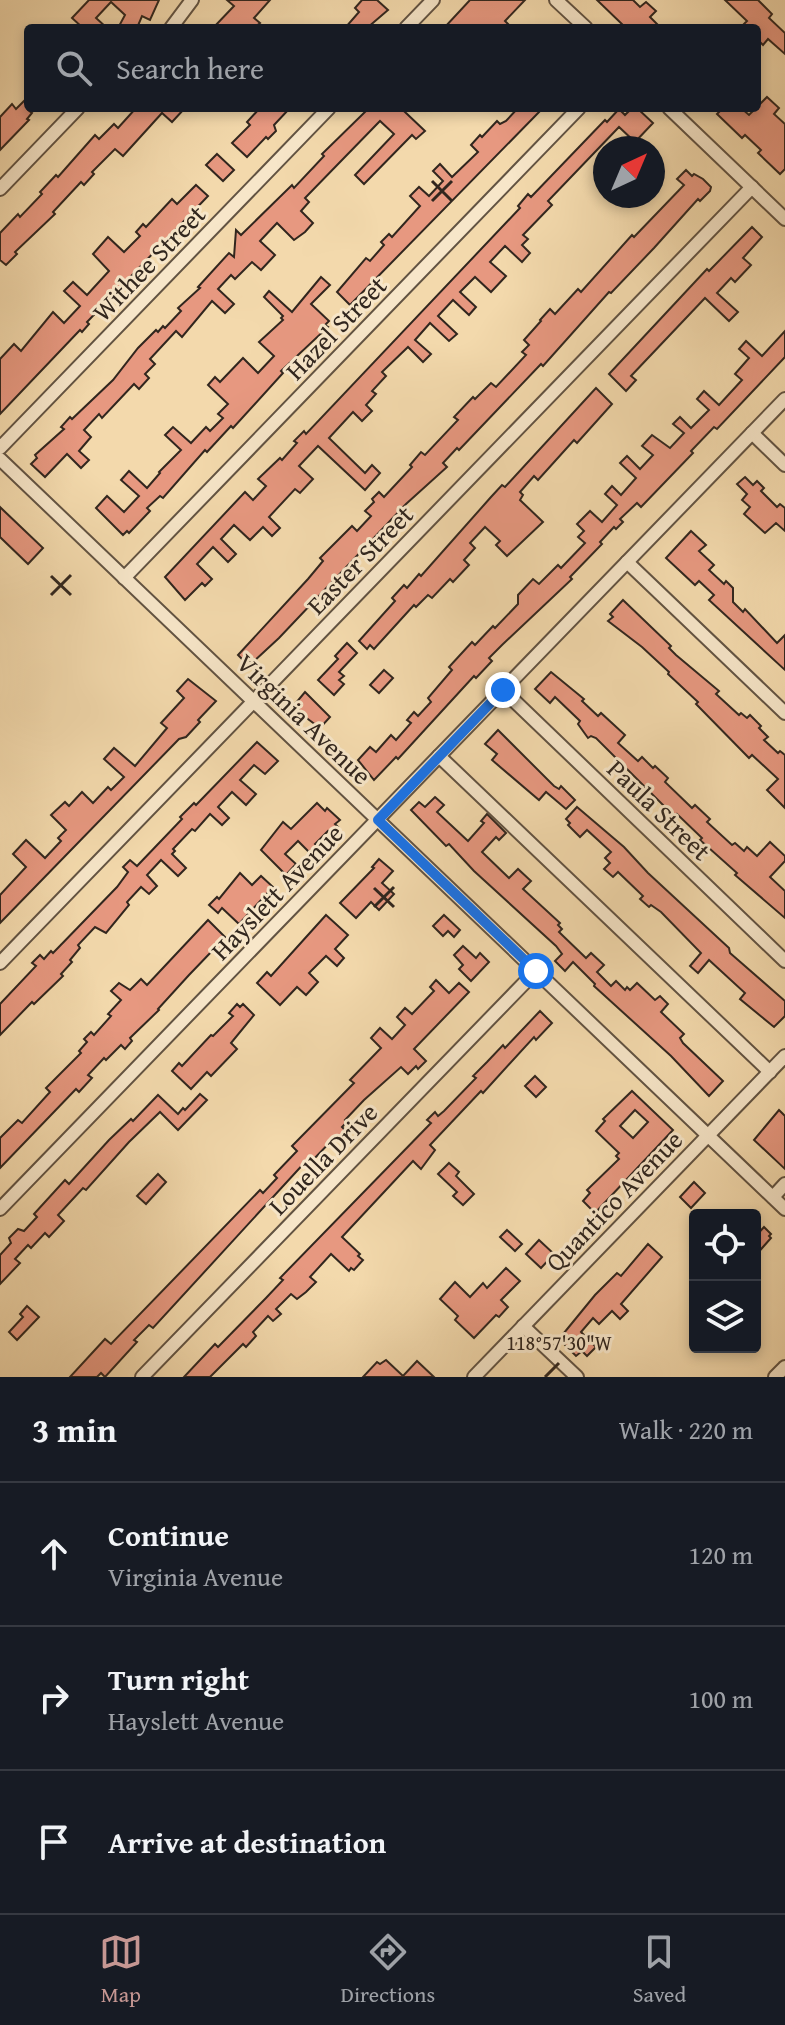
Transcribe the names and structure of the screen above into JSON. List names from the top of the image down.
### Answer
{
  "streets": {
    "street": [
      "Withee Street",
      "Hazel Street",
      "Easter Street",
      "Virginia Avenue",
      "Paula Street",
      "Hayslett Avenue",
      "Louella Drive",
      "Quantico Avenue"
    ]
  },
  "crossings": [
    ["Hazel Street", "Virginia Avenue"],
    ["Easter Street", "Virginia Avenue"],
    ["Virginia Avenue", "Hayslett Avenue"],
    ["Virginia Avenue", "Louella Drive"],
    ["Virginia Avenue", "Quantico Avenue"],
    ["Paula Street", "Hayslett Avenue"]
  ],
  "north": "top right",
  "page": {
    "search": "Search here",
    "heading": ["3 min", "Walk · 220 m"],
    "list": [
      ["Continue", "Virginia Avenue", "120 m"],
      ["Turn right", "Hayslett Avenue", "100 m"],
      "Arrive at destination"
    ],
    "nav": ["Map", "Directions", "Saved"]
  },
  "coordinates": ["118°57'30\"W"]
}
